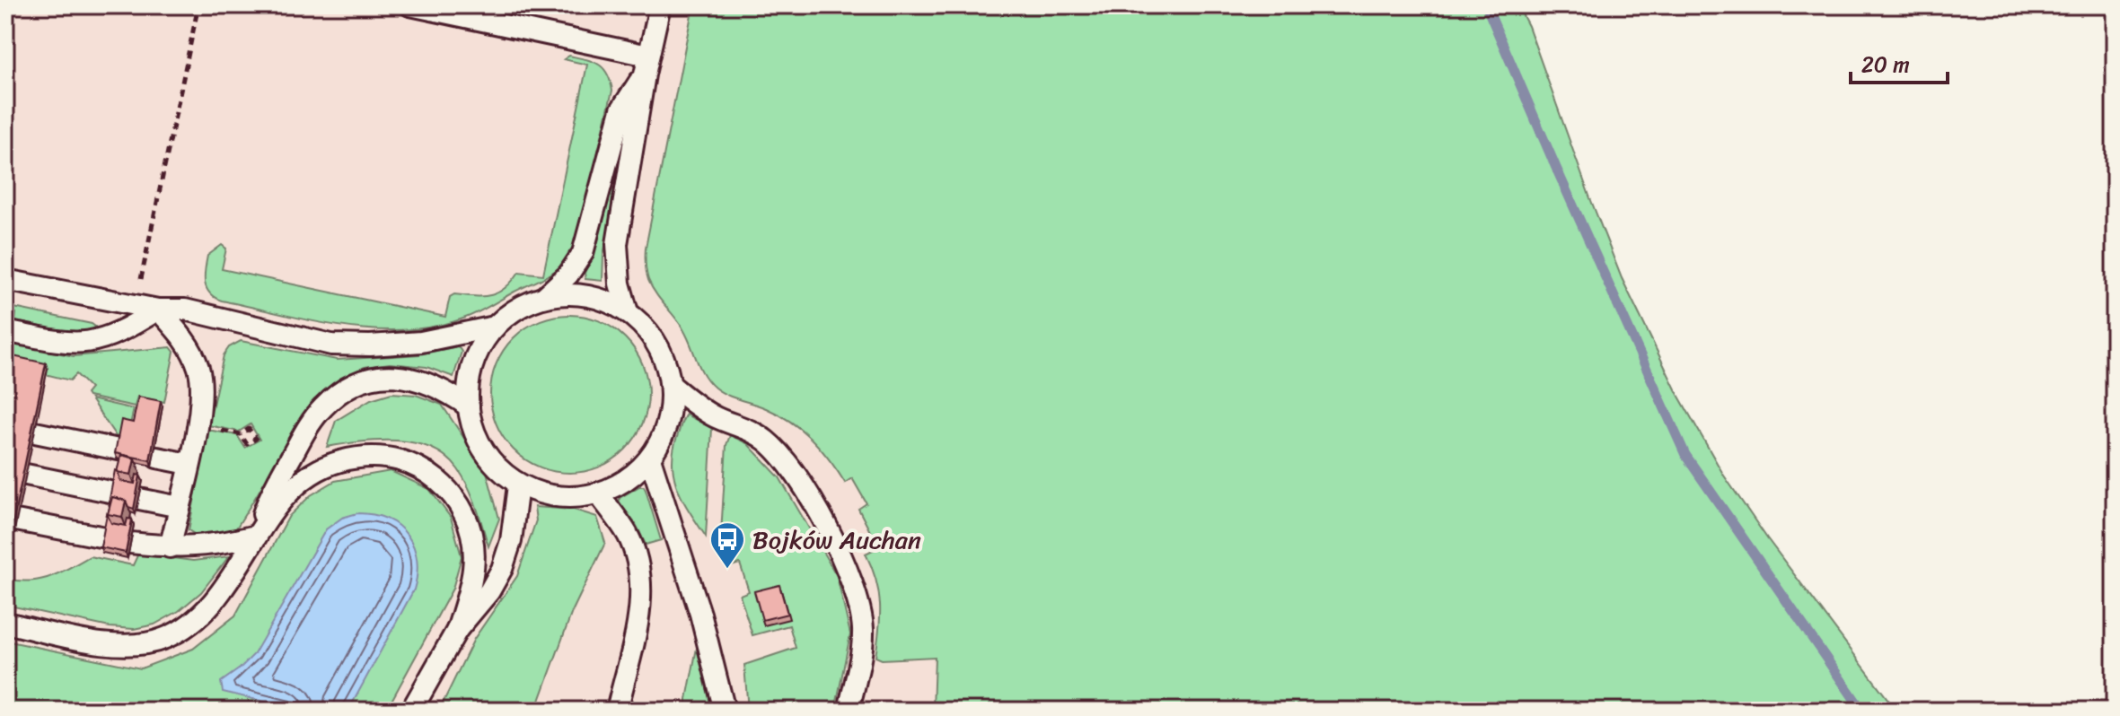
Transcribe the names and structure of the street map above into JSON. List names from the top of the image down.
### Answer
{
  "places": {
    "bus stop": ["Bojków Auchan"]
  },
  "scale_bar": "20 m"
}
